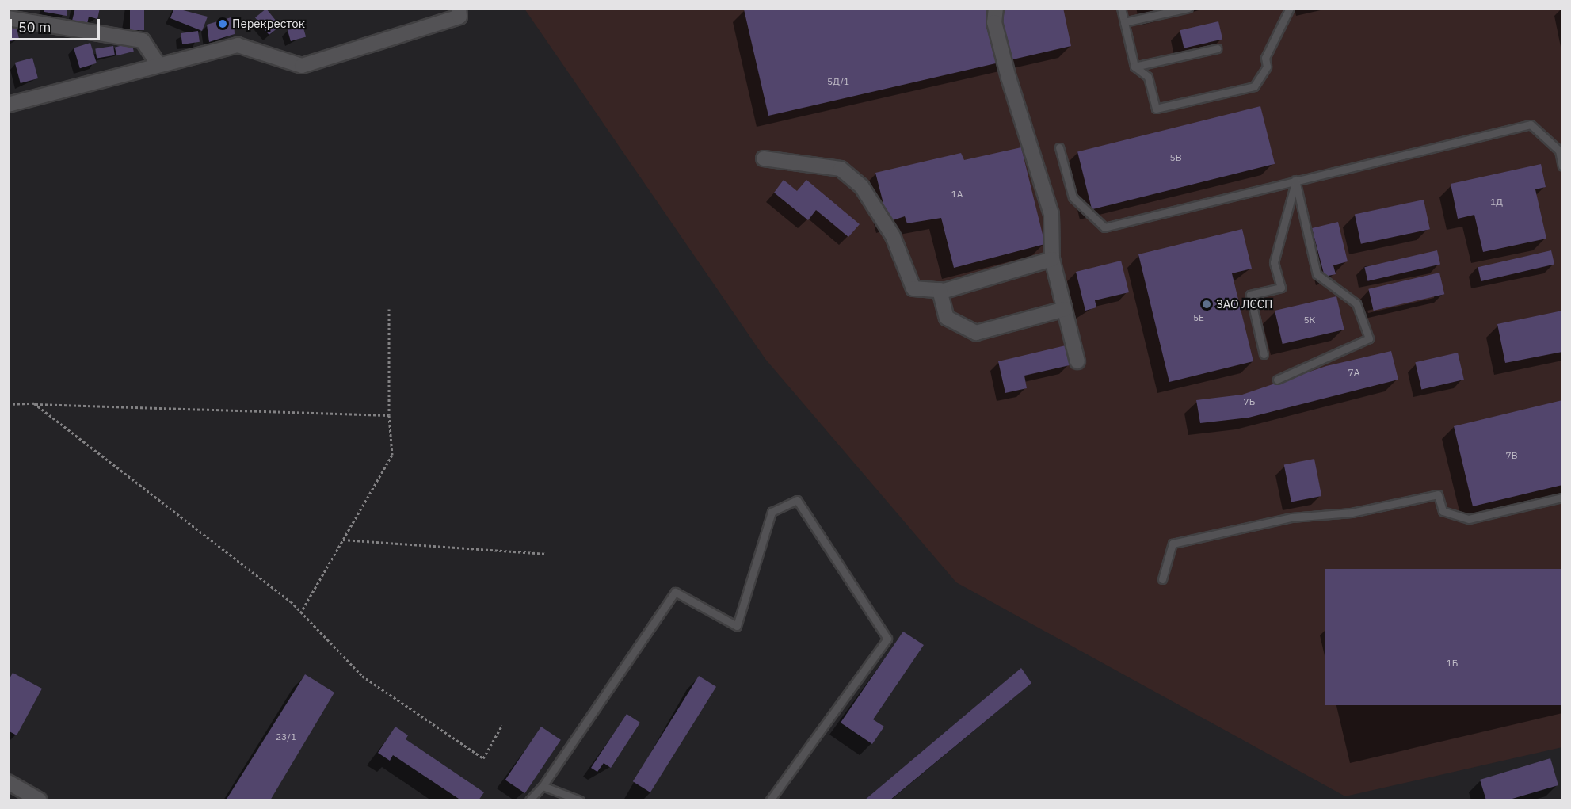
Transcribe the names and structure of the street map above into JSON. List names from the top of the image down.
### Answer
{
  "places": ["Перекресток", "ЗАО ЛССП"],
  "house_numbers": [
    "5Д/1",
    "5В",
    "1А",
    "1Д",
    "5Е",
    "5К",
    "7А",
    "7Б",
    "7В",
    "1Б",
    "23/1"
  ],
  "scale_bar": "50 m"
}
